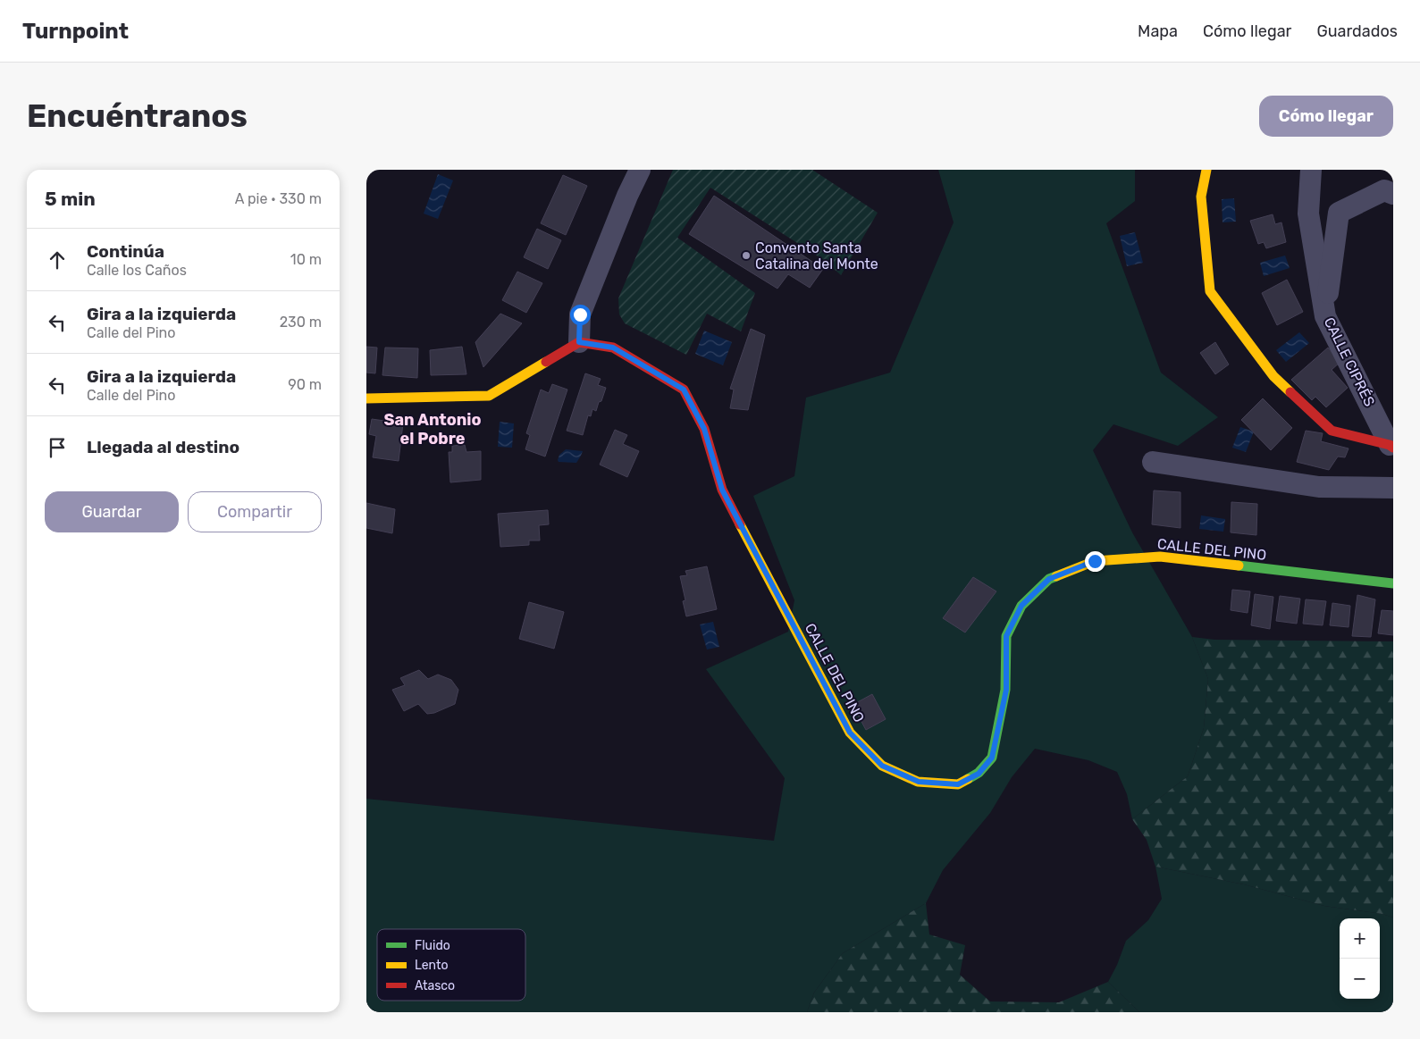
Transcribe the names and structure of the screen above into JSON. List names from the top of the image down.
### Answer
{
  "streets": {
    "street": ["CALLE CIPRÉS", "CALLE DEL PINO"]
  },
  "districts": ["San Antonio el Pobre"],
  "places": ["Convento Santa Catalina del Monte"],
  "legend": ["Fluido", "Lento", "Atasco"],
  "page": {
    "header": "Turnpoint",
    "nav": ["Mapa", "Cómo llegar", "Guardados"],
    "buttons": [
      "Cómo llegar",
      ["Guardar", "Compartir"]
    ],
    "title": "Encuéntranos",
    "heading": ["5 min", "A pie · 330 m"],
    "list": [
      ["Continúa", "Calle los Caños", "10 m"],
      ["Gira a la izquierda", "Calle del Pino", "230 m"],
      ["Gira a la izquierda", "Calle del Pino", "90 m"],
      "Llegada al destino"
    ],
    "map_buttons": ["+", "−"]
  }
}
